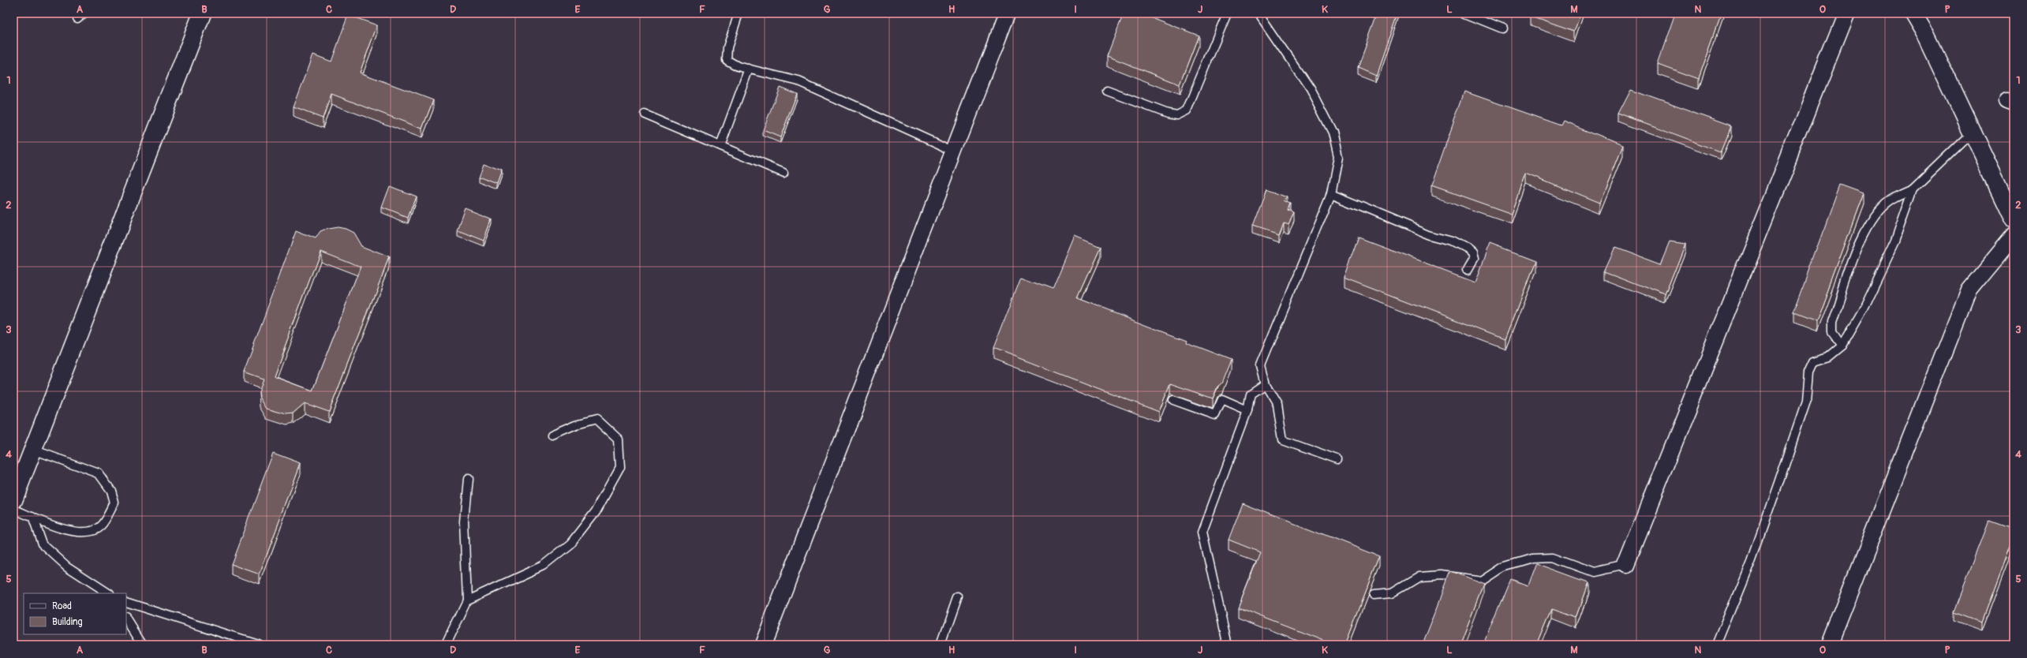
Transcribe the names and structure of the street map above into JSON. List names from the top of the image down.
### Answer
{
  "legend": ["Road", "Building"],
  "grid": {
    "columns": [
      "A",
      "B",
      "C",
      "D",
      "E",
      "F",
      "G",
      "H",
      "I",
      "J",
      "K",
      "L",
      "M",
      "N",
      "O",
      "P"
    ],
    "rows": [
      "1",
      "2",
      "3",
      "4",
      "5"
    ]
  }
}
